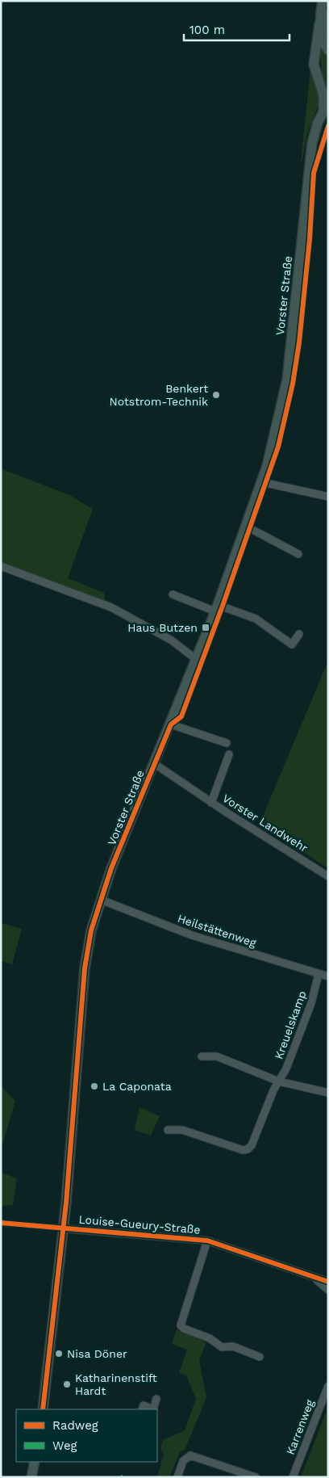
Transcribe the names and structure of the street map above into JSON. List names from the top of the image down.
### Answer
{
  "streets": {
    "main road": ["Vorster Straße"],
    "street": [
      "Vorster Landwehr",
      "Heilstättenweg",
      "Kreuelskamp",
      "Louise-Gueury-Straße",
      "Karrenweg"
    ]
  },
  "crossings": [
    ["Vorster Straße", "Vorster Landwehr"],
    ["Vorster Straße", "Heilstättenweg"],
    ["Vorster Straße", "Louise-Gueury-Straße"],
    ["Heilstättenweg", "Kreuelskamp"]
  ],
  "places": {
    "other": [
      "Benkert Notstrom-Technik",
      "La Caponata",
      "Nisa Döner",
      "Katharinenstift Hardt"
    ],
    "transit": ["Haus Butzen"]
  },
  "legend": ["Radweg", "Weg"],
  "scale_bar": "100 m"
}
